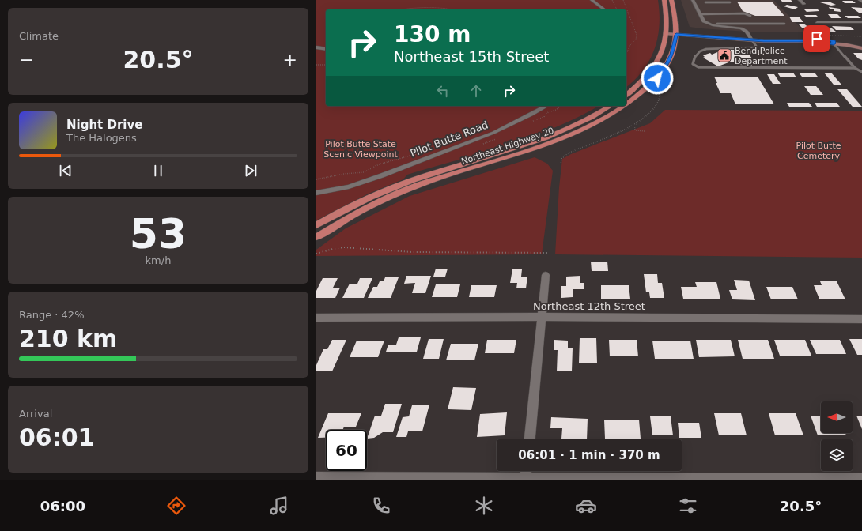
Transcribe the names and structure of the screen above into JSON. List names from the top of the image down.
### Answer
{
  "streets": {
    "main road": ["Northeast Highway 20"],
    "street": ["Pilot Butte Road", "Northeast 12th Street"]
  },
  "parks": ["Pilot Butte State Scenic Viewpoint", "Pilot Butte Cemetery"],
  "places": {
    "public building": ["Bend Police Department"]
  },
  "north": "left",
  "page": {
    "tile": [
      "Climate",
      ["53", "km/h"],
      ["Range · 42%", "210 km"],
      ["Arrival", "06:01"]
    ],
    "turn": ["130 m", "Northeast 15th Street"],
    "heat": ["−", "20.5°", "+"],
    "song": ["Night Drive", "The Halogens"],
    "limit": "60",
    "trip": "06:01 · 1 min · 370 m",
    "tabs": ["06:00", "20.5°"]
  }
}
